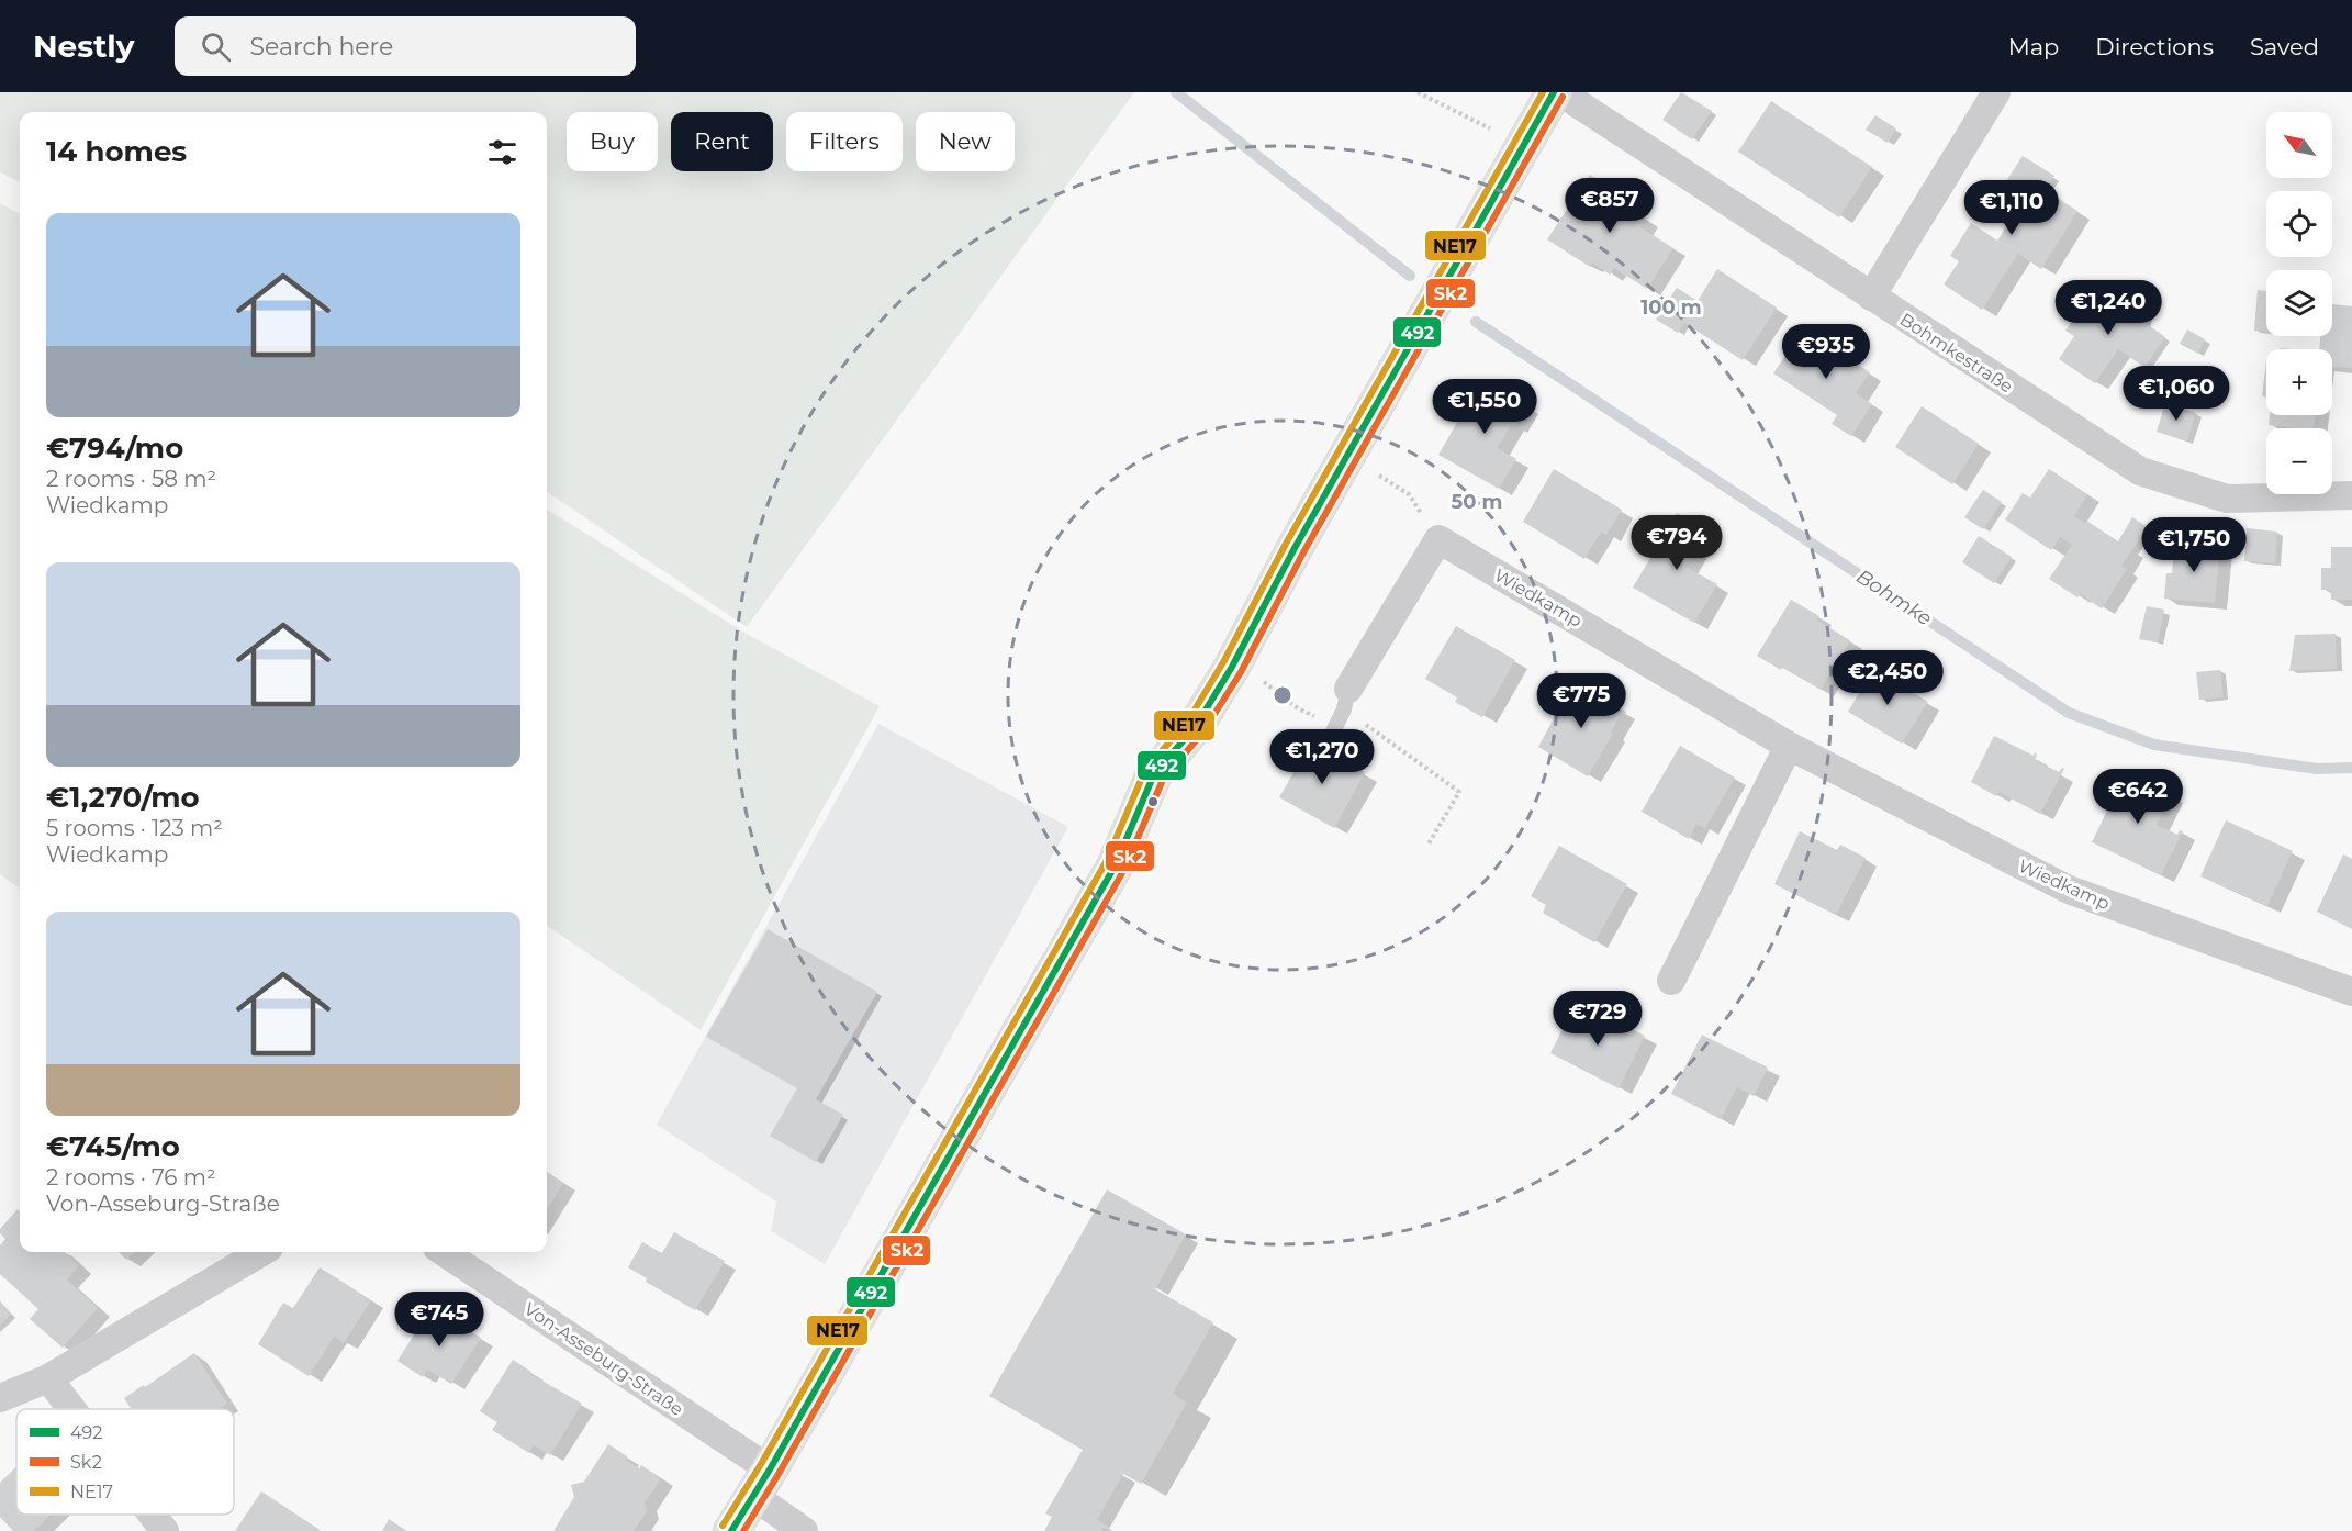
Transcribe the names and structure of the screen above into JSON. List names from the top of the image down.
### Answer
{
  "streets": {
    "street": ["Bohmkestraße", "Wiedkamp", "Von-Asseburg-Straße"]
  },
  "water": ["Bohmke"],
  "lines": ["transit line 492", "transit line NE17", "transit line Sk2"],
  "legend": ["492", "Sk2", "NE17"],
  "north": "top left",
  "page": {
    "header": "Nestly",
    "search": "Search here",
    "nav": ["Map", "Directions", "Saved"],
    "map_buttons": ["+", "−"],
    "chip": [
      "Buy",
      "Rent",
      "Filters",
      "New"
    ],
    "heading": "14 homes",
    "price": [
      "€857",
      "€1,110",
      "€1,240",
      "€935",
      "€1,060",
      "€1,550",
      "€794",
      "€1,750",
      "€2,450",
      "€775",
      "€1,270",
      "€642",
      "€729",
      "€745"
    ],
    "list": [
      {
        "name": "€794/mo",
        "note": "2 rooms · 58 m² · Wiedkamp"
      },
      {
        "name": "€1,270/mo",
        "note": "5 rooms · 123 m² · Wiedkamp"
      },
      {
        "name": "€745/mo",
        "note": "2 rooms · 76 m² · Von-Asseburg-Straße"
      }
    ]
  },
  "rings": ["100 m", "50 m"]
}
